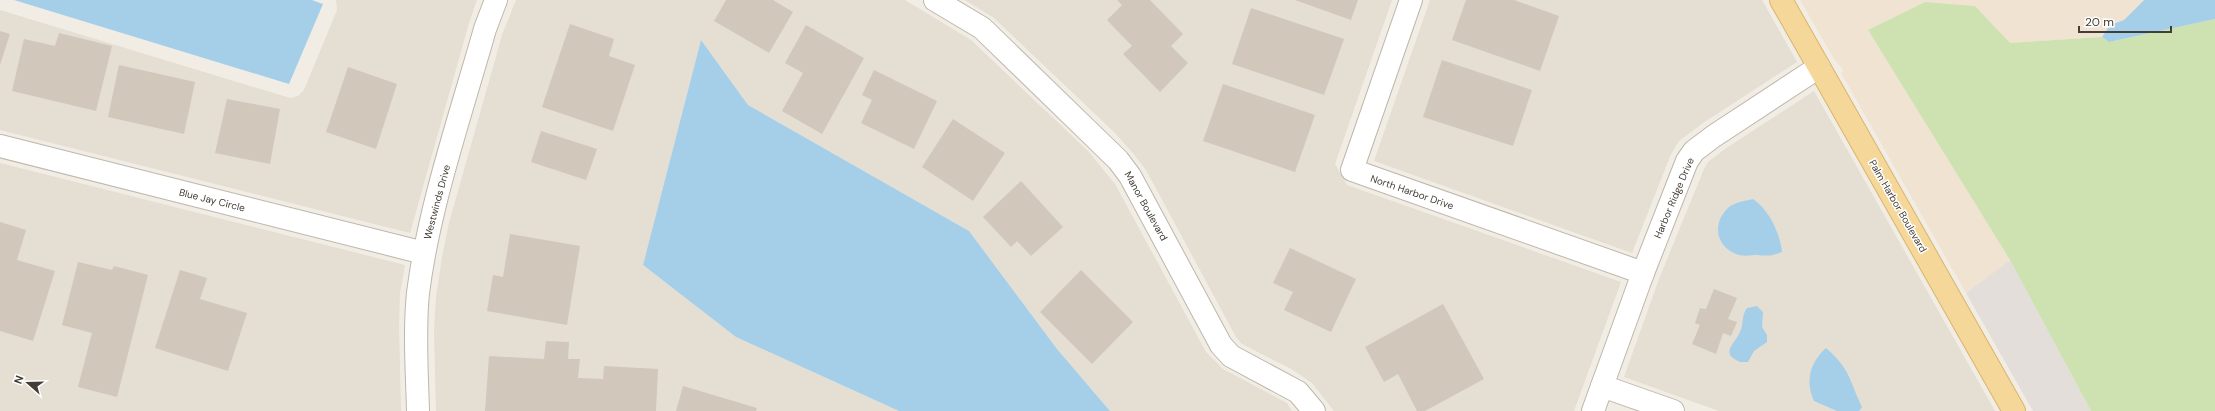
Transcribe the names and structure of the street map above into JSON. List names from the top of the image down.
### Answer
{
  "streets": {
    "main road": ["Palm Harbor Boulevard"],
    "street": [
      "North Harbor Drive",
      "Harbor Ridge Drive",
      "Blue Jay Circle",
      "Westwinds Drive",
      "Manor Boulevard"
    ]
  },
  "crossings": [
    ["North Harbor Drive", "Harbor Ridge Drive"],
    ["Harbor Ridge Drive", "Palm Harbor Boulevard"],
    ["Blue Jay Circle", "Westwinds Drive"]
  ],
  "scale_bar": "20 m",
  "north": "left"
}
